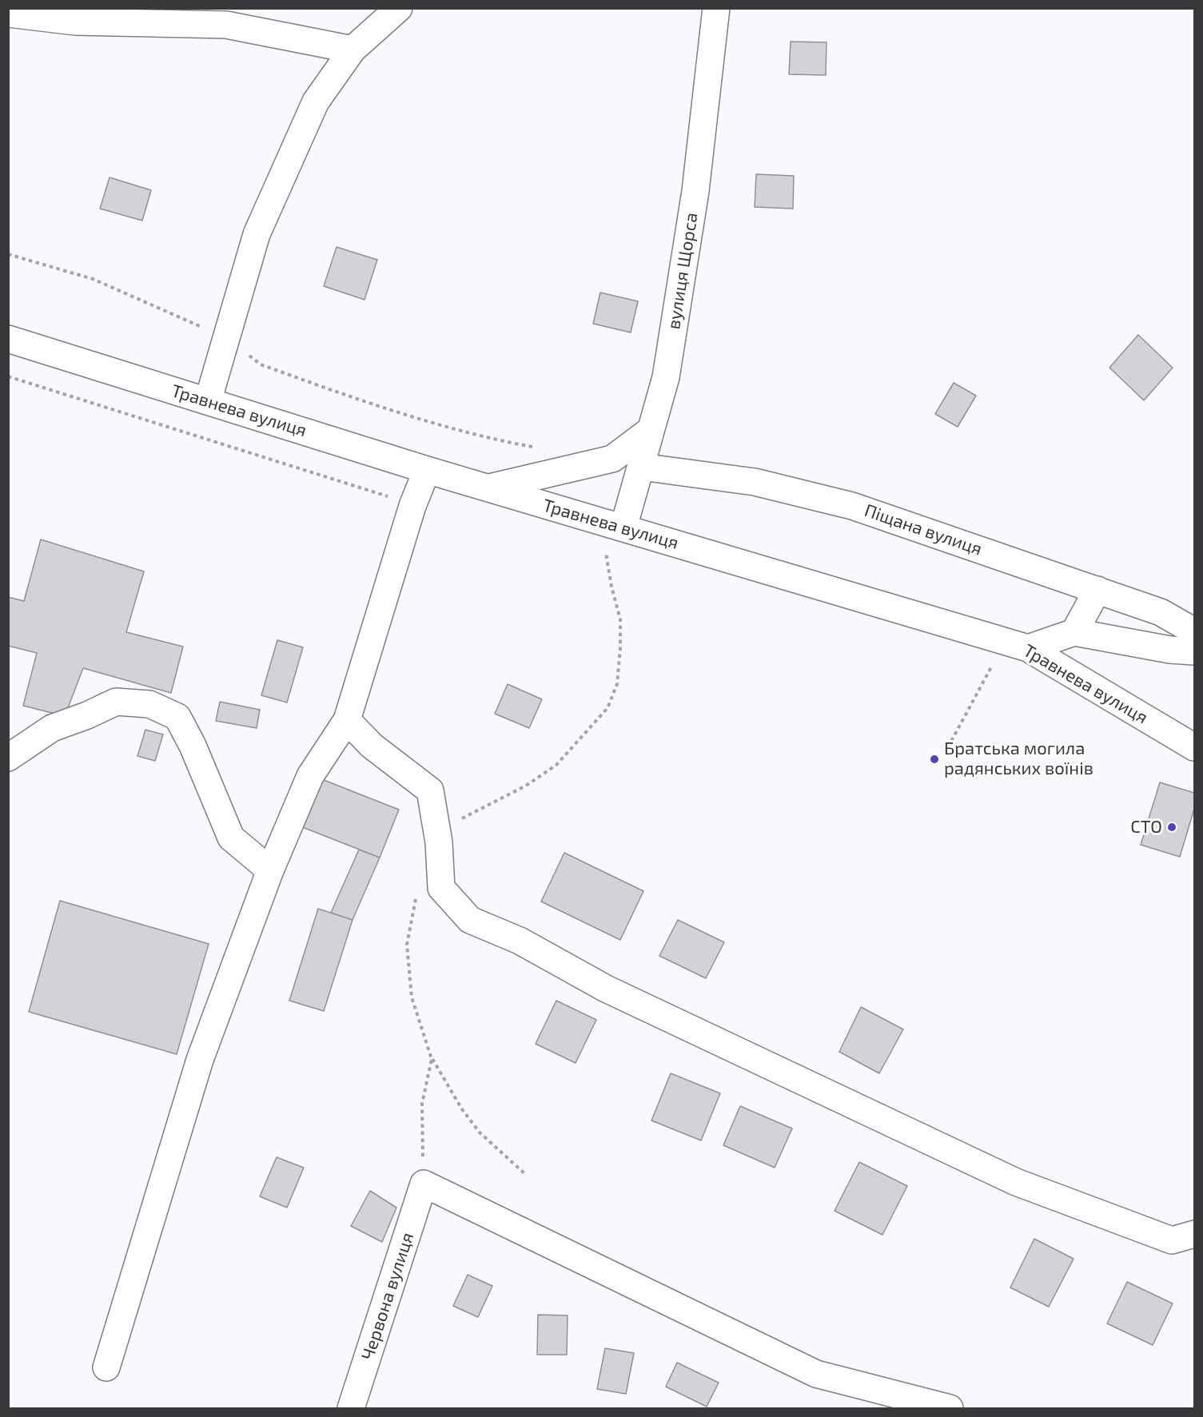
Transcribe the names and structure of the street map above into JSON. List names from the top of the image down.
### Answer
{
  "streets": {
    "street": [
      "вулиця Щорса",
      "Травнева вулиця",
      "Піщана вулиця",
      "Червона вулиця"
    ]
  },
  "crossings": [
    ["вулиця Щорса", "Травнева вулиця"],
    ["вулиця Щорса", "Піщана вулиця"]
  ],
  "places": ["Братська могила радянських воїнів", "СТО"]
}
